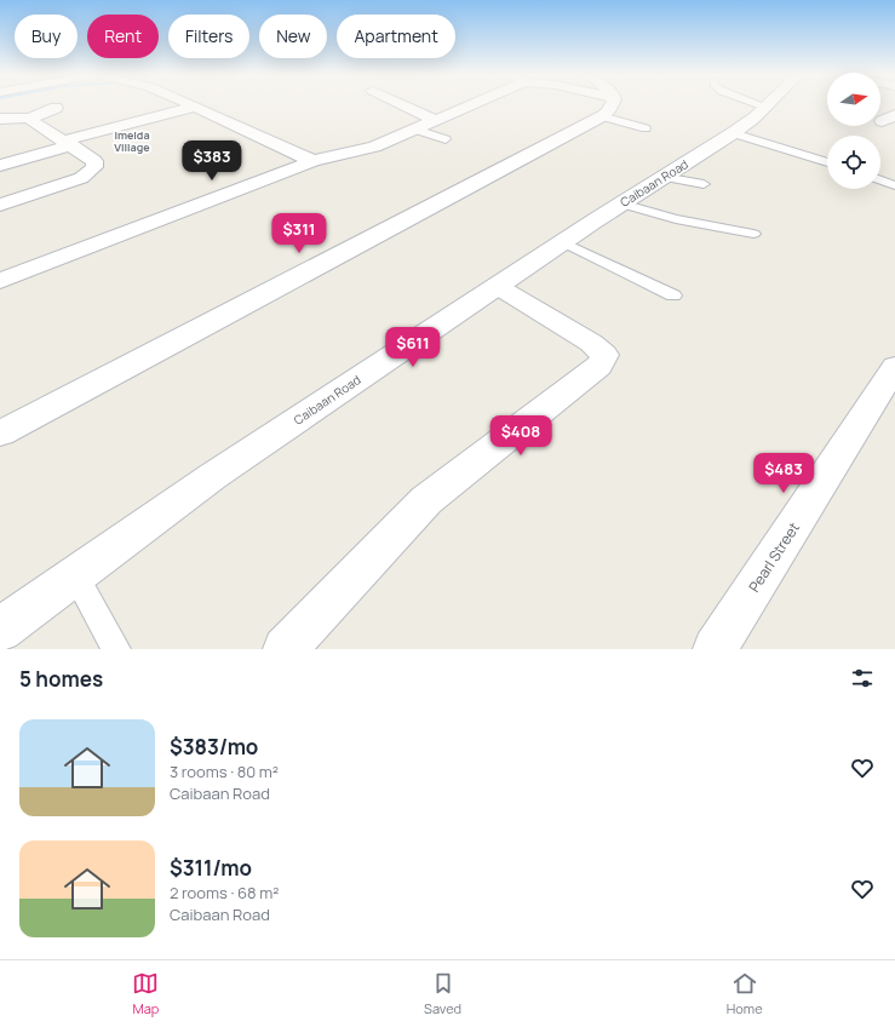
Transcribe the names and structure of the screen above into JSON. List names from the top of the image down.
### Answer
{
  "streets": {
    "street": ["Caibaan Road", "Pearl Street"]
  },
  "districts": ["Imelda Village"],
  "north": "right",
  "page": {
    "chip": [
      "Buy",
      "Rent",
      "Filters",
      "New",
      "Apartment"
    ],
    "price": [
      "$383",
      "$311",
      "$611",
      "$408",
      "$483"
    ],
    "heading": "5 homes",
    "list": [
      {
        "name": "$383/mo",
        "note": "3 rooms · 80 m² · Caibaan Road"
      },
      {
        "name": "$311/mo",
        "note": "2 rooms · 68 m² · Caibaan Road"
      }
    ],
    "tabs": ["Map", "Saved", "Home"]
  }
}
